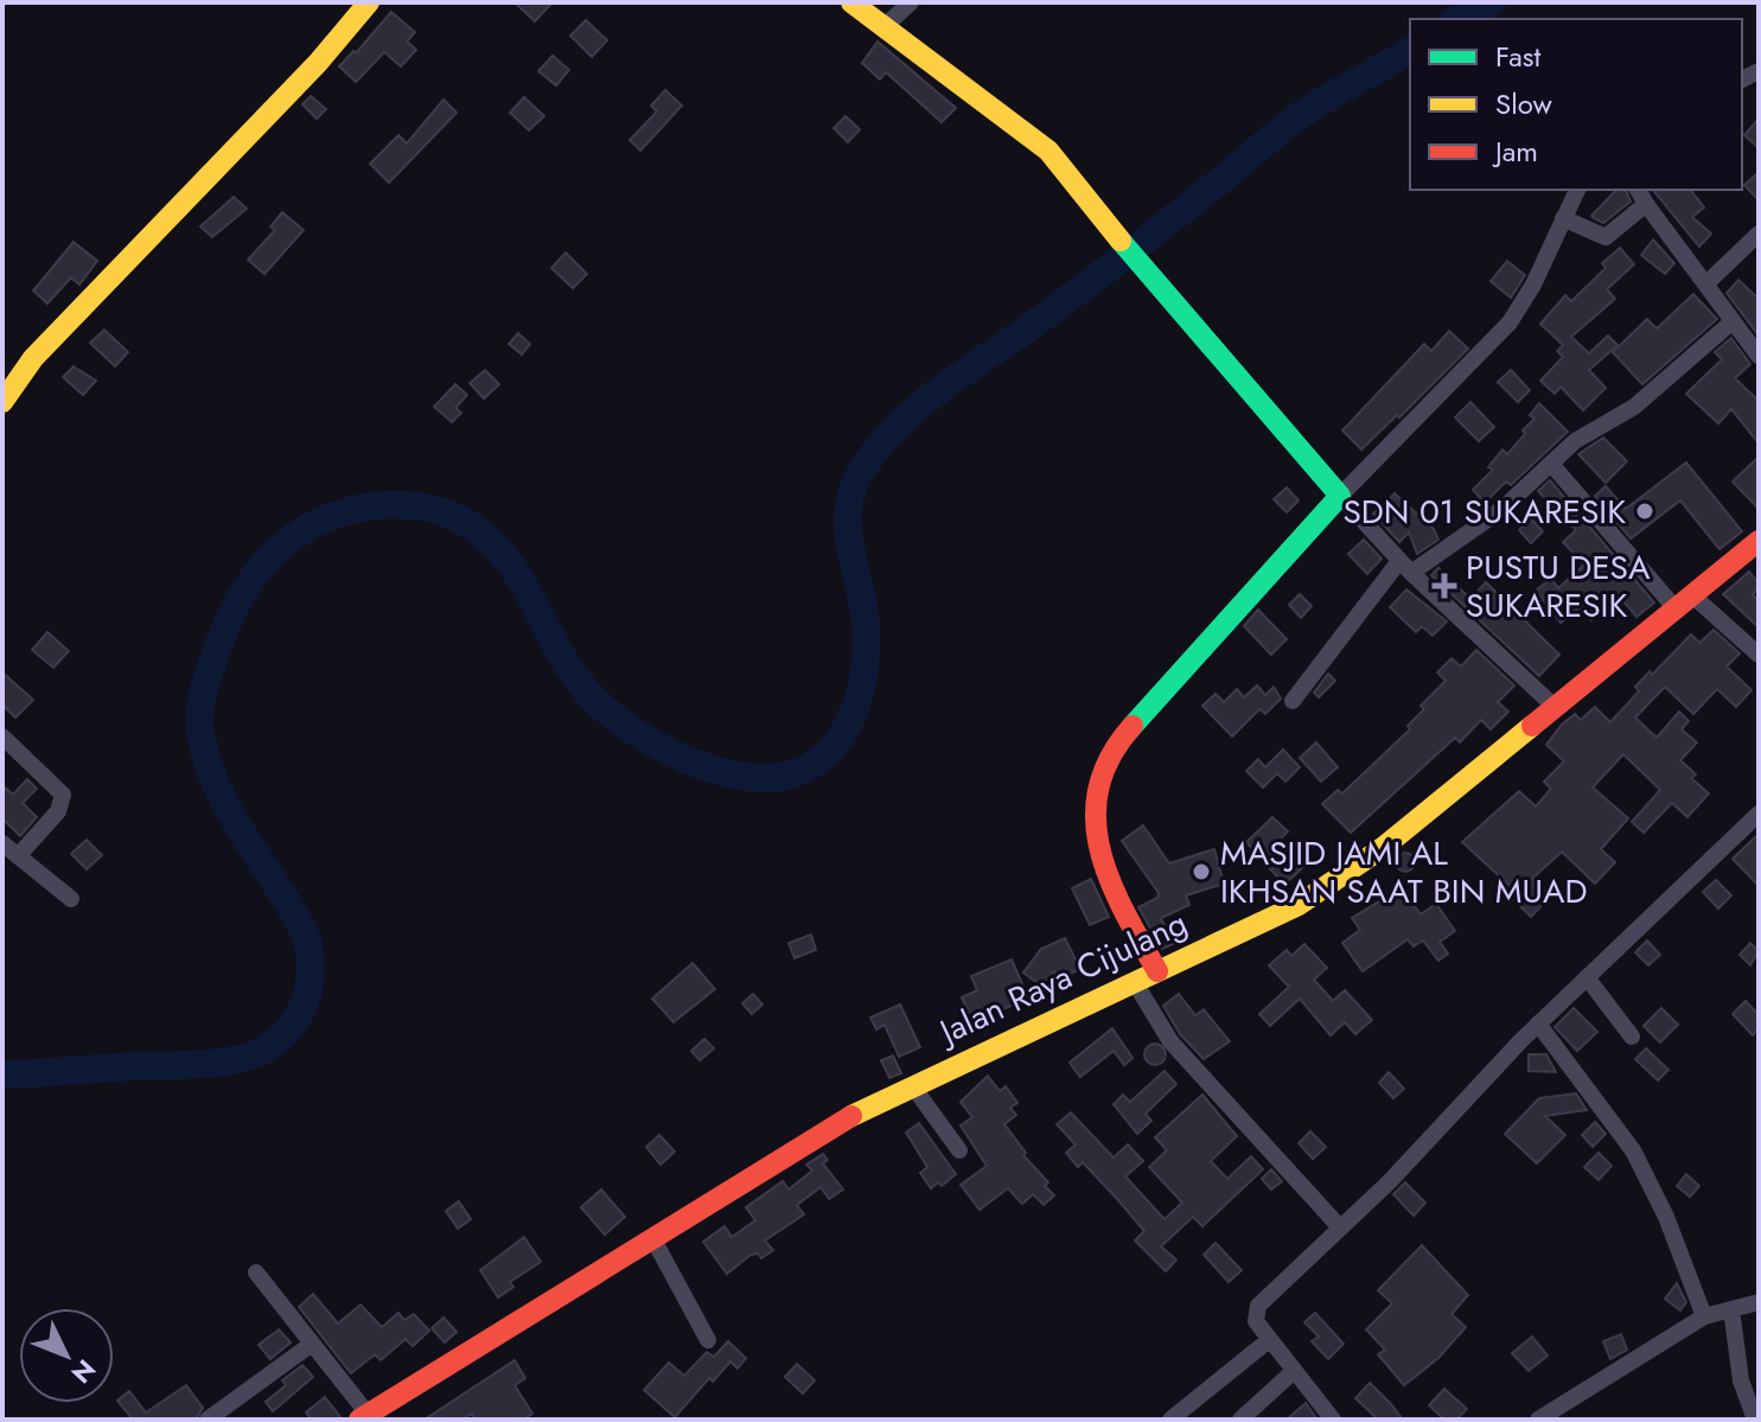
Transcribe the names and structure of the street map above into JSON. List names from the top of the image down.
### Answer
{
  "streets": {
    "main road": ["Jalan Raya Cijulang"]
  },
  "places": {
    "other": ["SDN 01 SUKARESIK", "MASJID JAMI AL IKHSAN SAAT BIN MUAD"],
    "health": ["PUSTU DESA SUKARESIK"]
  },
  "legend": ["Fast", "Slow", "Jam"],
  "north": "bottom right"
}
